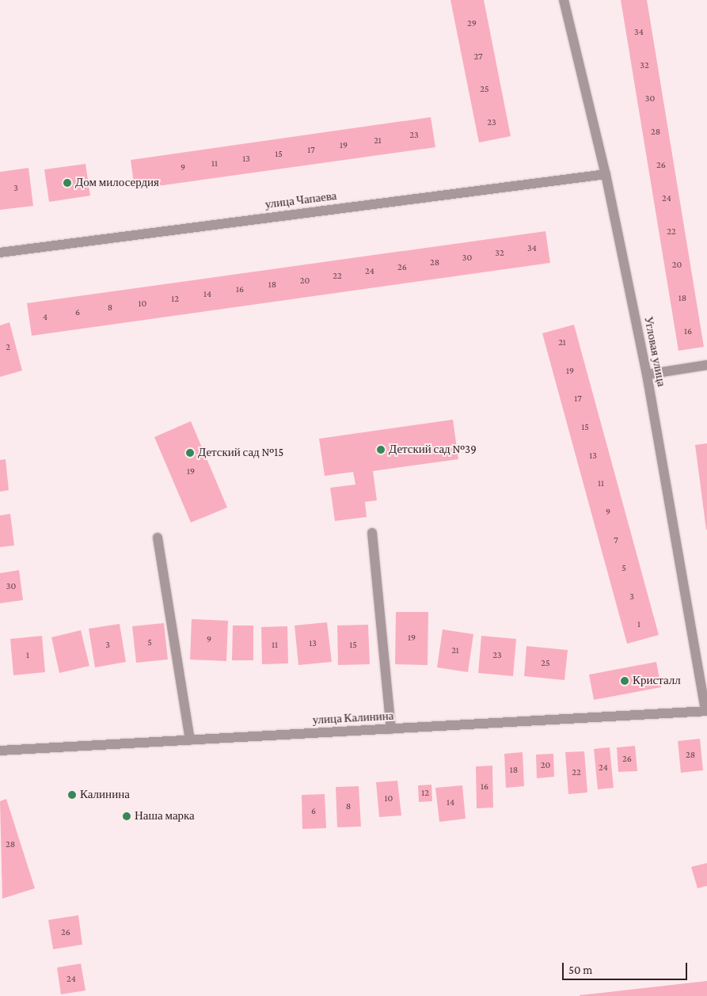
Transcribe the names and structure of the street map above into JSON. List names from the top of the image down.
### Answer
{
  "streets": {
    "street": ["улица Чапаева", "Угловая улица", "улица Калинина"]
  },
  "crossings": [
    ["улица Чапаева", "Угловая улица"],
    ["Угловая улица", "улица Калинина"]
  ],
  "places": [
    "Дом милосердия",
    "Детский сад №39",
    "Детский сад №15",
    "Кристалл",
    "Калинина",
    "Наша марка"
  ],
  "house_numbers": [
    "29",
    "34",
    "27",
    "32",
    "25",
    "30",
    "23",
    "28",
    "23",
    "21",
    "19",
    "17",
    "15",
    "13",
    "11",
    "26",
    "9",
    "3",
    "24",
    "22",
    "34",
    "32",
    "30",
    "28",
    "20",
    "26",
    "24",
    "22",
    "20",
    "18",
    "16",
    "14",
    "18",
    "12",
    "10",
    "8",
    "6",
    "4",
    "16",
    "21",
    "2",
    "19",
    "17",
    "15",
    "13",
    "19",
    "11",
    "9",
    "7",
    "5",
    "30",
    "3",
    "1",
    "19",
    "9",
    "5",
    "13",
    "3",
    "11",
    "15",
    "21",
    "1",
    "23",
    "25",
    "28",
    "26",
    "20",
    "24",
    "18",
    "22",
    "16",
    "12",
    "10",
    "14",
    "8",
    "6",
    "28",
    "26",
    "24"
  ],
  "scale_bar": "50 m"
}
